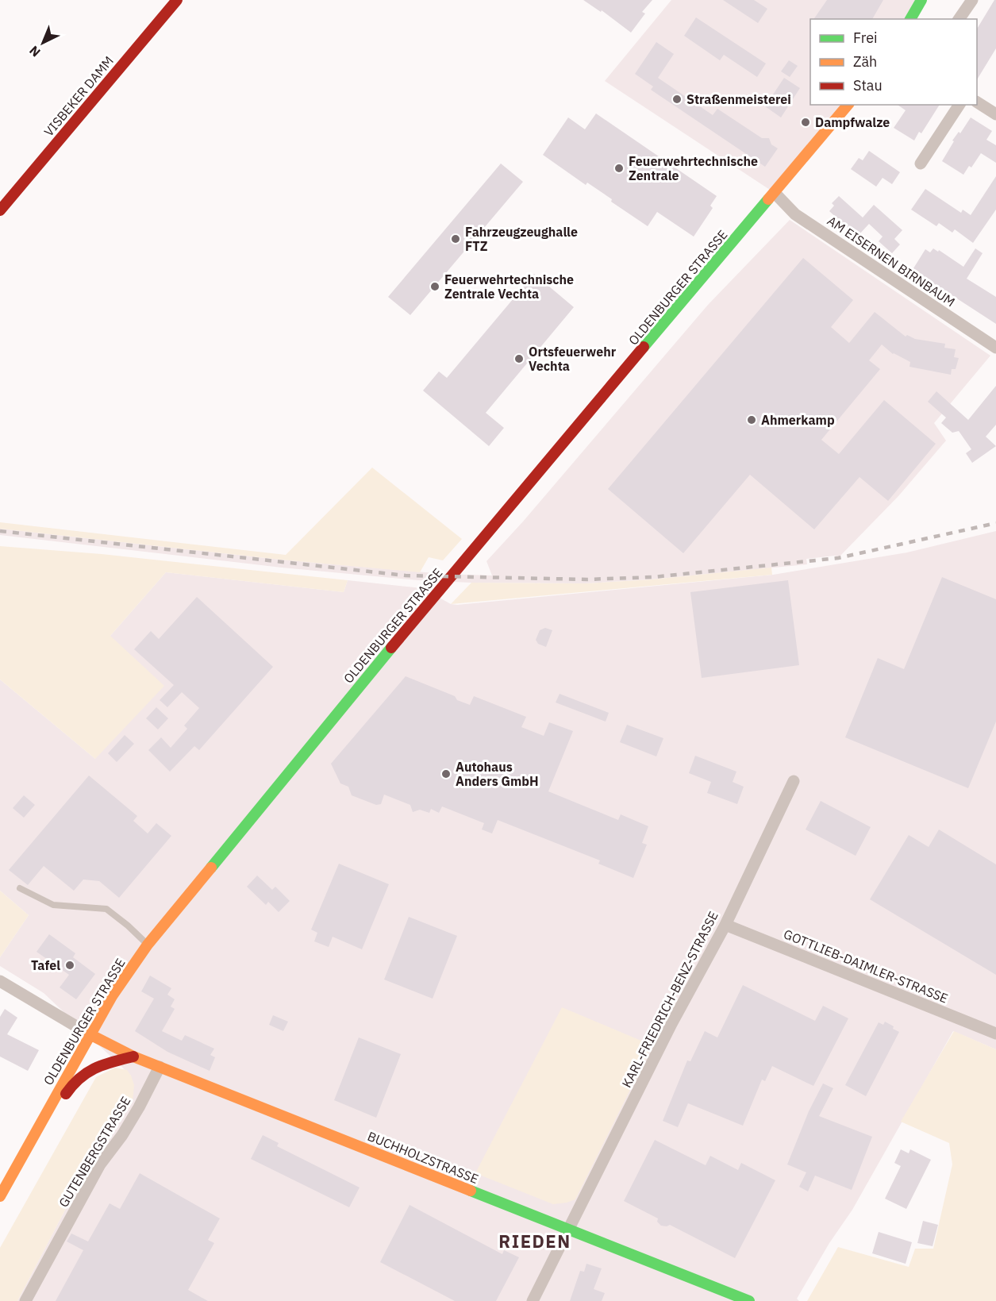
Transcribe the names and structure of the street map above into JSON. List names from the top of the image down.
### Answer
{
  "streets": {
    "main road": ["VISBEKER DAMM", "OLDENBURGER STRASSE", "BUCHHOLZSTRASSE"],
    "street": [
      "AM EISERNEN BIRNBAUM",
      "GOTTLIEB-DAIMLER-STRASSE",
      "KARL-FRIEDRICH-BENZ-STRASSE",
      "GUTENBERGSTRASSE"
    ]
  },
  "crossings": [
    ["AM EISERNEN BIRNBAUM", "OLDENBURGER STRASSE"],
    ["OLDENBURGER STRASSE", "BUCHHOLZSTRASSE"],
    ["GOTTLIEB-DAIMLER-STRASSE", "KARL-FRIEDRICH-BENZ-STRASSE"],
    ["KARL-FRIEDRICH-BENZ-STRASSE", "BUCHHOLZSTRASSE"],
    ["GUTENBERGSTRASSE", "BUCHHOLZSTRASSE"]
  ],
  "districts": ["RIEDEN"],
  "places": [
    "Straßenmeisterei",
    "Dampfwalze",
    "Feuerwehrtechnische Zentrale",
    "Fahrzeugzeughalle FTZ",
    "Feuerwehrtechnische Zentrale Vechta",
    "Ortsfeuerwehr Vechta",
    "Ahmerkamp",
    "Autohaus Anders GmbH",
    "Tafel"
  ],
  "legend": ["Frei", "Zäh", "Stau"],
  "north": "bottom left"
}
